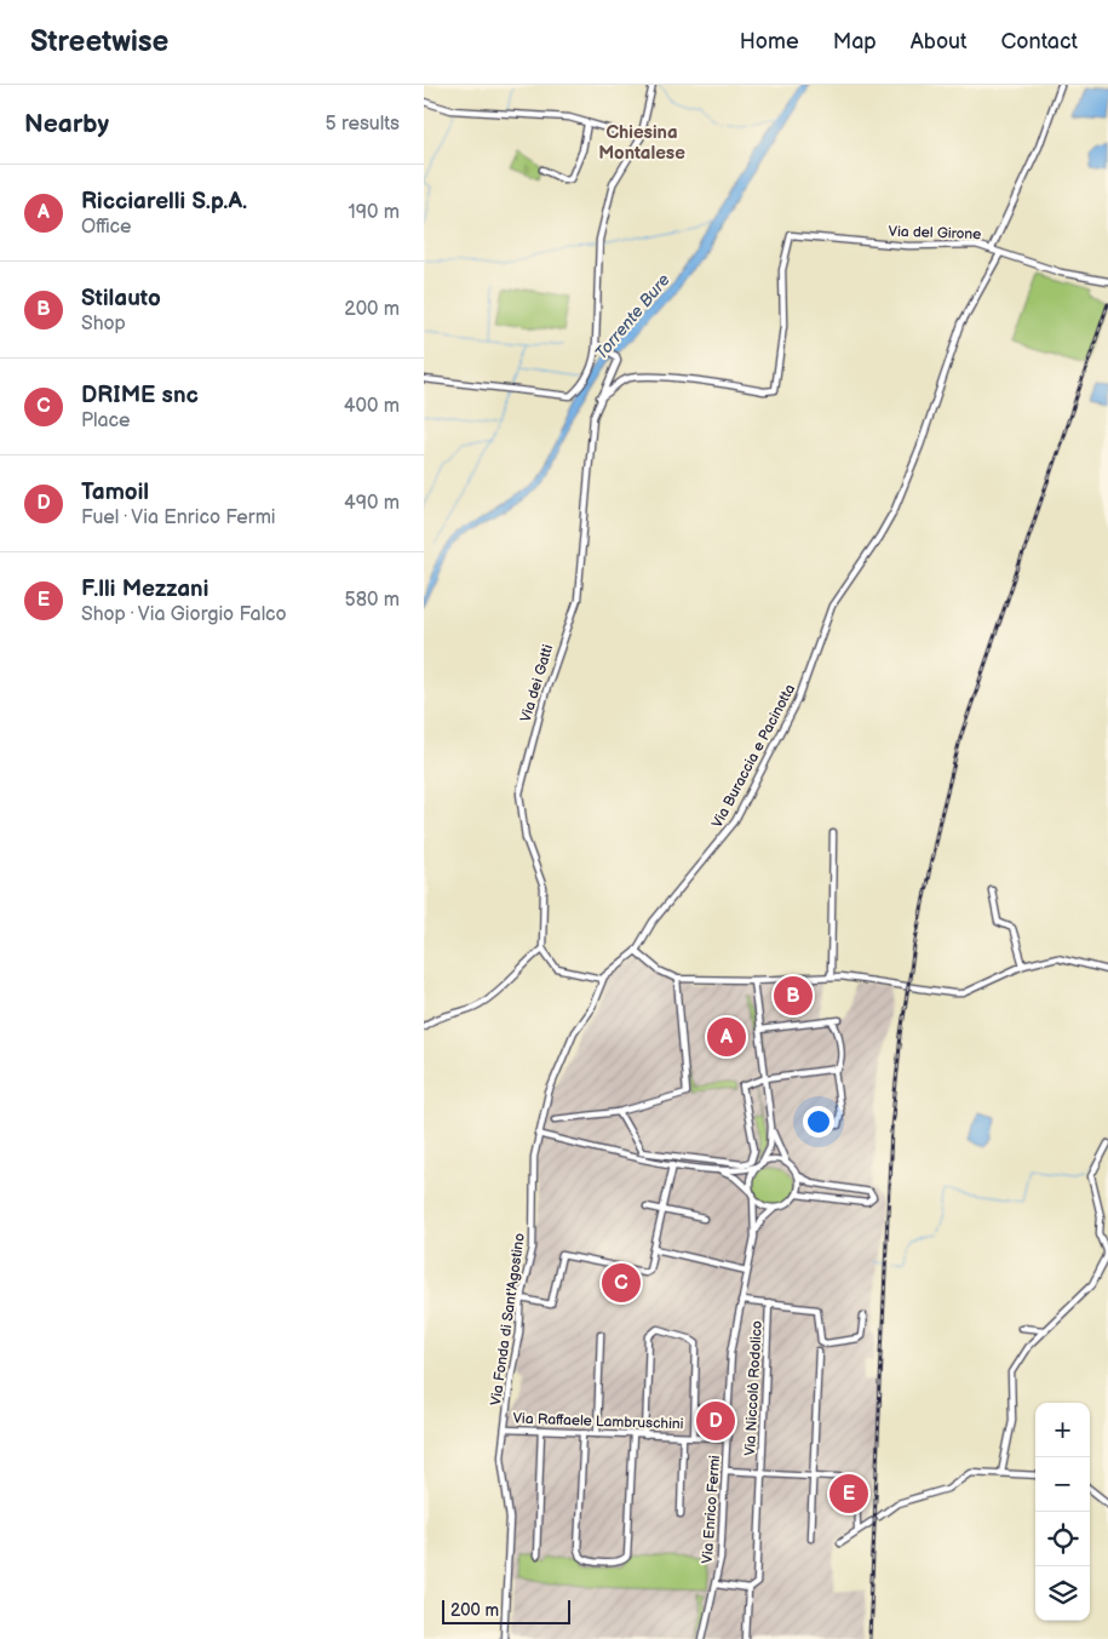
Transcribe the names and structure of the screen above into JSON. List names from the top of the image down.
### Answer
{
  "streets": {
    "street": [
      "Via del Girone",
      "Via dei Gatti",
      "Via Buraccia e Pacinotta",
      "Via Fonda di Sant'Agostino",
      "Via Niccolò Rodolico",
      "Via Raffaele Lambruschini",
      "Via Enrico Fermi"
    ]
  },
  "crossings": [
    ["Via del Girone", "Via dei Gatti"],
    ["Via del Girone", "Via Buraccia e Pacinotta"],
    ["Via Buraccia e Pacinotta", "Via Fonda di Sant'Agostino"],
    ["Via Fonda di Sant'Agostino", "Via Raffaele Lambruschini"],
    ["Via Raffaele Lambruschini", "Via Enrico Fermi"]
  ],
  "districts": ["Chiesina Montalese"],
  "water": ["Torrente Bure"],
  "scale_bar": "200 m",
  "page": {
    "header": "Streetwise",
    "nav": [
      "Home",
      "Map",
      "About",
      "Contact"
    ],
    "heading": ["Nearby", "5 results"],
    "list": [
      {
        "mark": "A",
        "name": "Ricciarelli S.p.A.",
        "note": "Office",
        "value": "190 m"
      },
      {
        "mark": "B",
        "name": "Stilauto",
        "note": "Shop",
        "value": "200 m"
      },
      {
        "mark": "C",
        "name": "DRIME snc",
        "note": "Place",
        "value": "400 m"
      },
      {
        "mark": "D",
        "name": "Tamoil",
        "note": "Fuel · Via Enrico Fermi",
        "value": "490 m"
      },
      {
        "mark": "E",
        "name": "F.lli Mezzani",
        "note": "Shop · Via Giorgio Falco",
        "value": "580 m"
      }
    ],
    "pins": [
      "B",
      "A",
      "C",
      "D",
      "E"
    ],
    "map_buttons": ["+", "−"],
    "scale": "200 m"
  }
}
